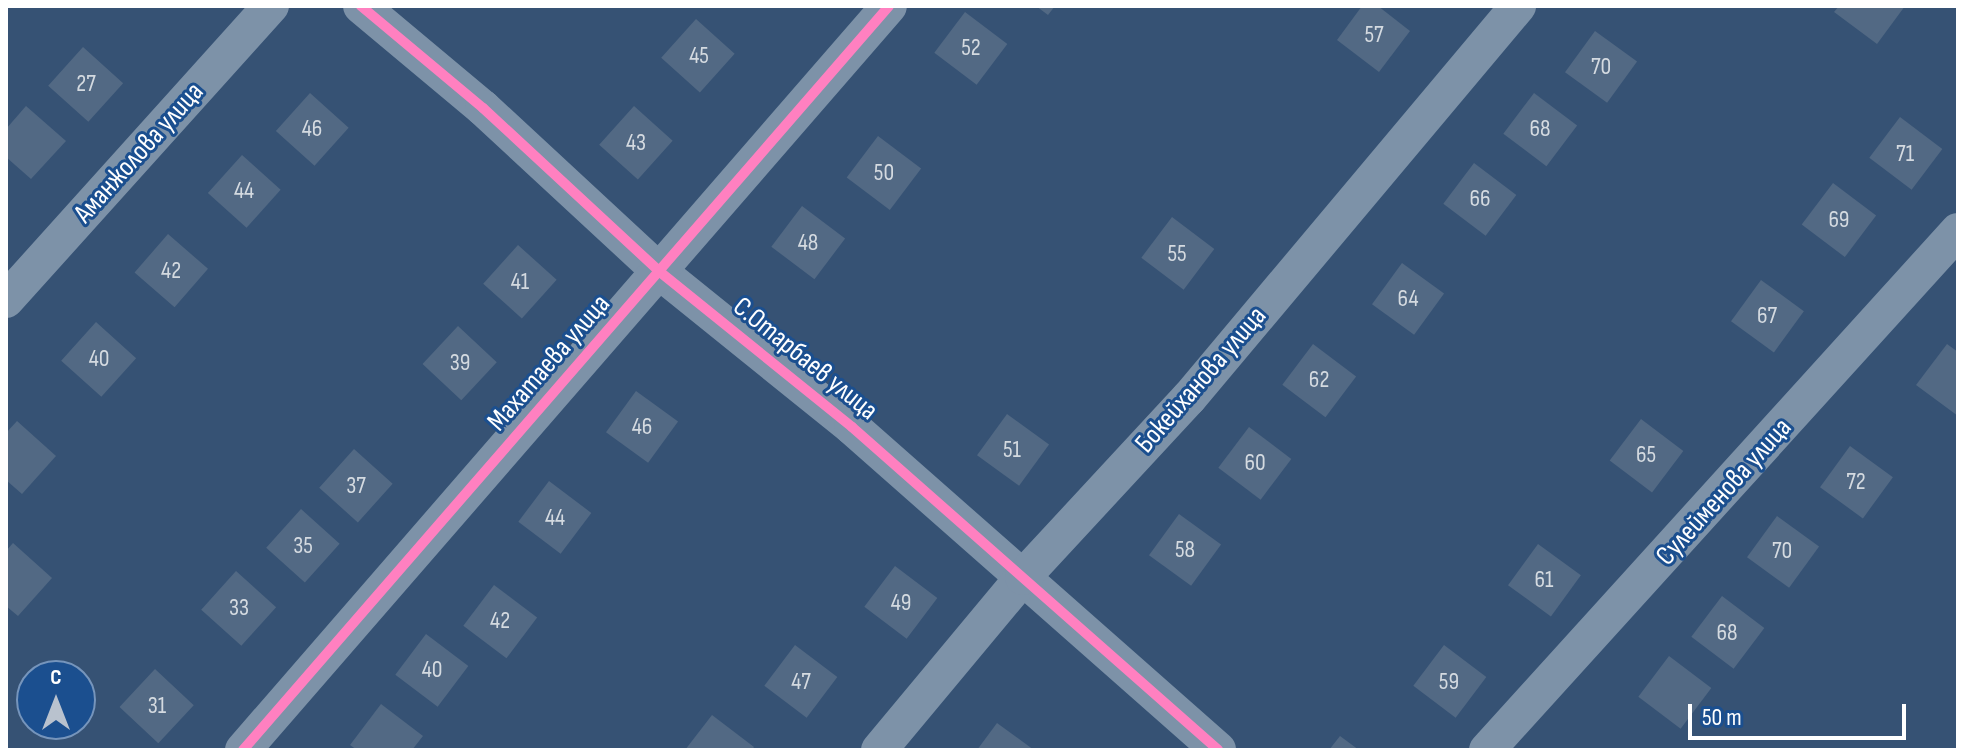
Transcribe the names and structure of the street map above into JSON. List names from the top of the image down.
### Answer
{
  "streets": {
    "street": [
      "Аманжолова улица",
      "С.Отарбаев улица",
      "Махатаева улица",
      "Бокейханова улица",
      "Сулейменова улица"
    ]
  },
  "crossings": [
    ["С.Отарбаев улица", "Махатаева улица"],
    ["С.Отарбаев улица", "Бокейханова улица"]
  ],
  "house_numbers": [
    "57",
    "52",
    "45",
    "70",
    "27",
    "46",
    "68",
    "43",
    "71",
    "50",
    "44",
    "66",
    "69",
    "48",
    "55",
    "42",
    "41",
    "64",
    "67",
    "40",
    "39",
    "62",
    "46",
    "51",
    "65",
    "60",
    "72",
    "37",
    "44",
    "35",
    "58",
    "70",
    "61",
    "49",
    "33",
    "42",
    "68",
    "40",
    "47",
    "59",
    "31"
  ],
  "scale_bar": "50 m",
  "north": "top"
}
